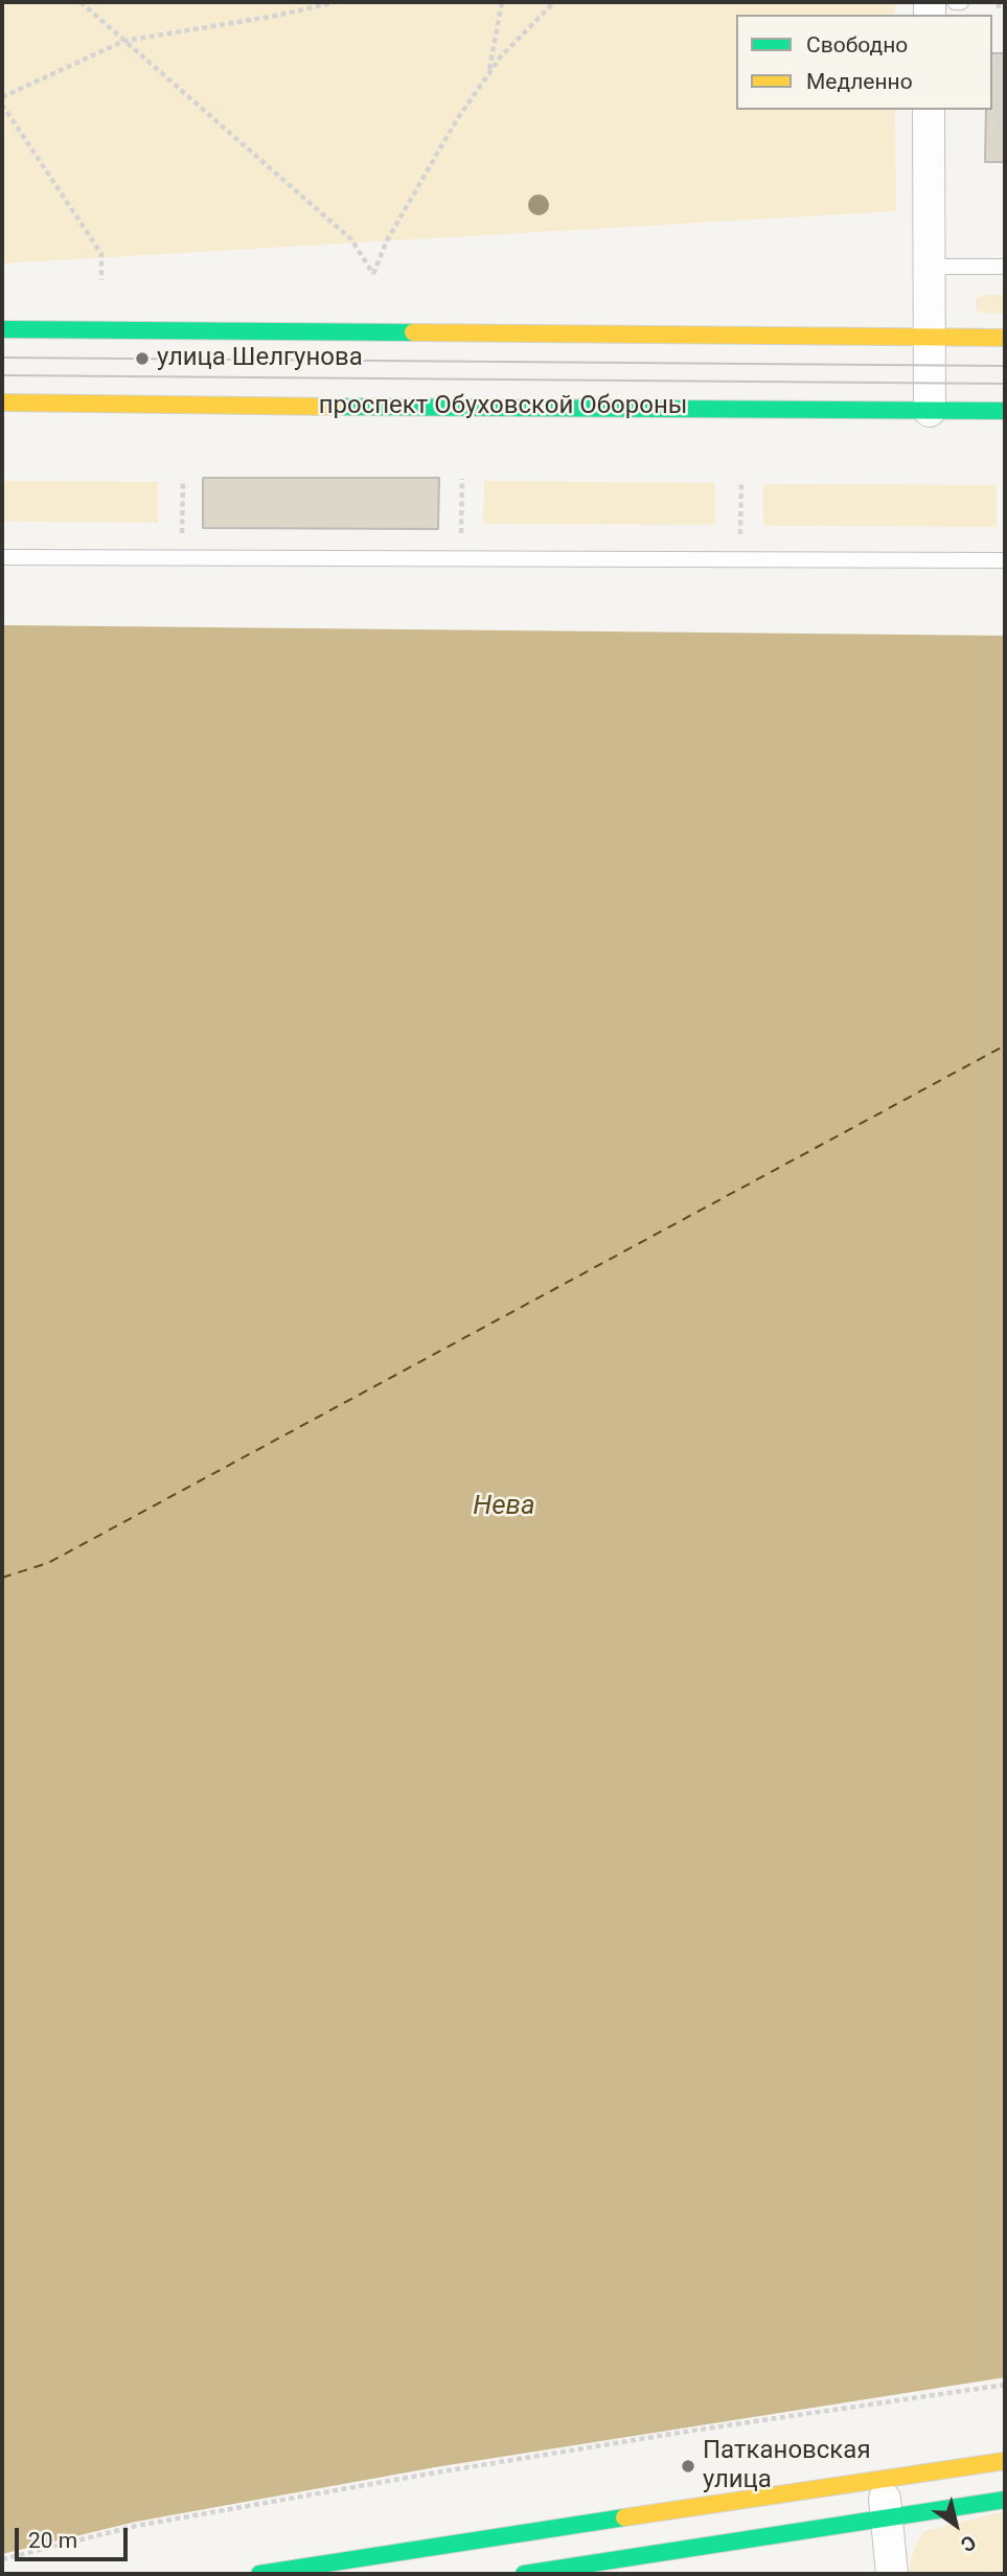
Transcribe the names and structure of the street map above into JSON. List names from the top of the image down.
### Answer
{
  "streets": {
    "main road": ["проспект Обуховской Обороны"]
  },
  "water": ["Нева"],
  "places": ["улица Шелгунова", "Паткановская улица"],
  "legend": ["Свободно", "Медленно"],
  "scale_bar": "20 m",
  "north": "bottom right"
}
